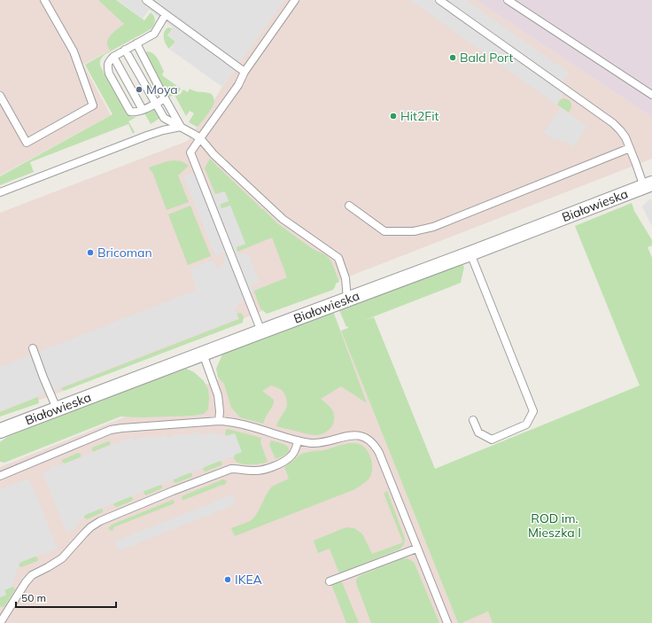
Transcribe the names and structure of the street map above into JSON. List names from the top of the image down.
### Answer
{
  "streets": {
    "street": ["Białowieska"]
  },
  "parks": ["ROD im. Mieszka I"],
  "places": [
    "Bald Port",
    "Moya",
    "Hit2Fit",
    "Bricoman",
    "IKEA"
  ],
  "scale_bar": "50 m"
}
